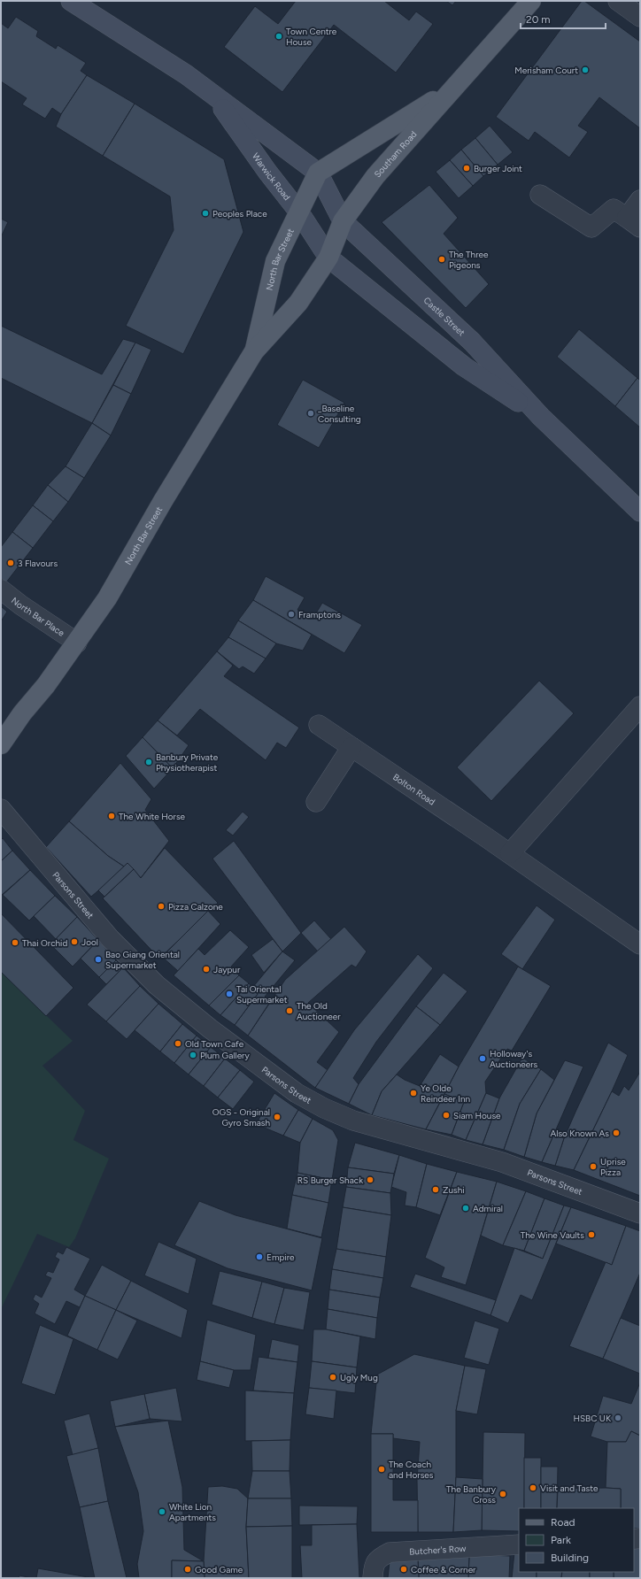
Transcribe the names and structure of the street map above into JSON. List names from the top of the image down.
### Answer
{
  "streets": {
    "main road": ["Southam Road", "North Bar Street"],
    "street": [
      "Warwick Road",
      "Castle Street",
      "North Bar Place",
      "Bolton Road",
      "Parsons Street",
      "Butcher's Row"
    ]
  },
  "crossings": [
    ["Southam Road", "Warwick Road"],
    ["Southam Road", "North Bar Street"],
    ["Southam Road", "Castle Street"],
    ["Warwick Road", "North Bar Street"],
    ["Warwick Road", "Castle Street"],
    ["North Bar Street", "Castle Street"],
    ["North Bar Street", "North Bar Place"]
  ],
  "places": [
    "Town Centre House",
    "Merisham Court",
    "Burger Joint",
    "Peoples Place",
    "The Three Pigeons",
    "_Baseline Consulting",
    "3 Flavours",
    "Framptons",
    "Banbury Private Physiotherapist",
    "The White Horse",
    "Pizza Calzone",
    "Jool",
    "Thai Orchid",
    "Bao Giang Oriental Supermarket",
    "Jaypur",
    "Tai Oriental Supermarket",
    "The Old Auctioneer",
    "Old Town Cafe",
    "Plum Gallery",
    "Holloway's Auctioneers",
    "Ye Olde Reindeer Inn",
    "Siam House",
    "OGS - Original Gyro Smash",
    "Also Known As",
    "Uprise Pizza",
    "RS Burger Shack",
    "Zushi",
    "Admiral",
    "The Wine Vaults",
    "Empire",
    "Ugly Mug",
    "HSBC UK",
    "The Coach and Horses",
    "Visit and Taste",
    "The Banbury Cross",
    "White Lion Apartments",
    "Good Game",
    "Coffee & Corner"
  ],
  "legend": ["Road", "Park", "Building"],
  "scale_bar": "20 m"
}
